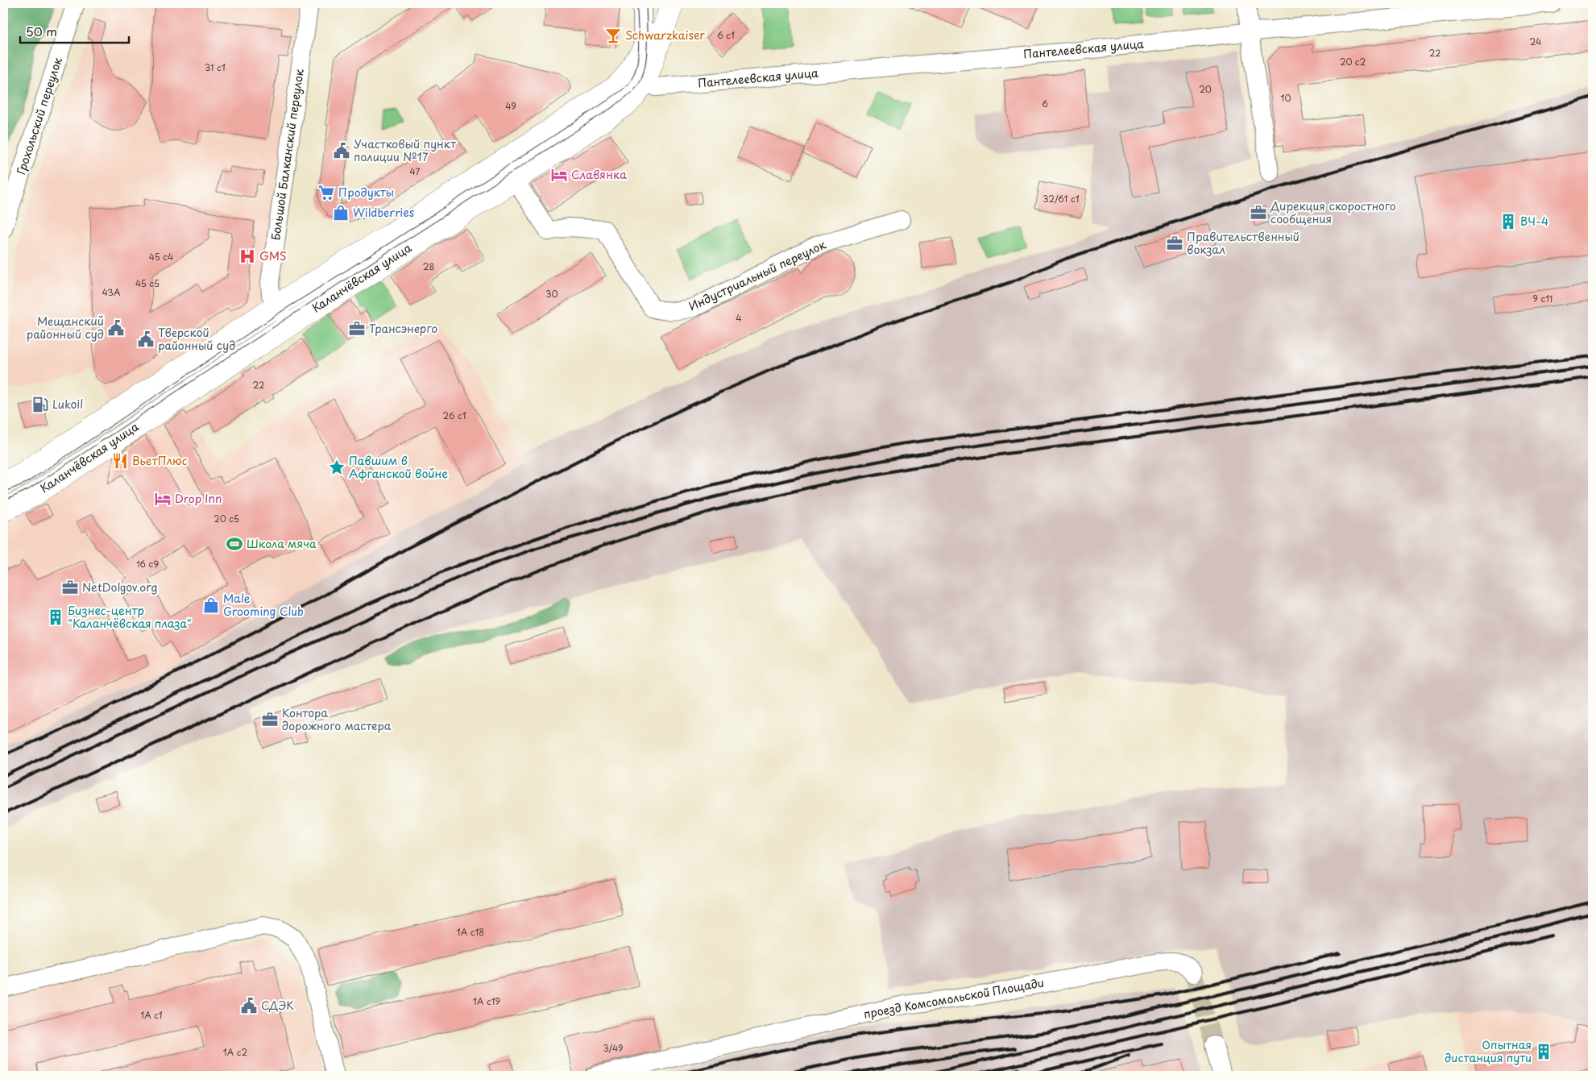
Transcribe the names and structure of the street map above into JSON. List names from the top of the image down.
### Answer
{
  "streets": {
    "main road": ["Каланчёвская улица"],
    "street": [
      "Пантелеевская улица",
      "Грохольский переулок",
      "Большой Балканский переулок",
      "Индустриальный переулок",
      "проезд Комсомольской Площади"
    ]
  },
  "crossings": [
    ["Пантелеевская улица", "Каланчёвская улица"],
    ["Большой Балканский переулок", "Каланчёвская улица"],
    ["Индустриальный переулок", "Каланчёвская улица"]
  ],
  "places": {
    "bar": ["Schwarzkaiser"],
    "public building": [
      "Участковый пункт полиции №17",
      "Мещанский районный суд",
      "Тверской районный суд",
      "СДЭК"
    ],
    "hotel": ["Славянка", "Drop Inn"],
    "supermarket": ["Продукты"],
    "shop": ["Wildberries", "Male Grooming Club"],
    "office": [
      "Дирекция скоростного сообщения",
      "Правительственный вокзал",
      "Трансэнерго",
      "NetDolgov.org",
      "Контора дорожного мастера"
    ],
    "building": ["ВЧ-4", "Бизнес-центр \"Каланчёвская плаза\"", "Опытная дистанция пути"],
    "hospital": ["GMS"],
    "fuel station": ["Lukoil"],
    "restaurant": ["ВьетПлюс"],
    "place": ["Павшим в Афганской войне"],
    "sports": ["Школа мяча"]
  },
  "house_numbers": [
    "6 с1",
    "24",
    "22",
    "20 с2",
    "31 с1",
    "20",
    "10",
    "6",
    "49",
    "47",
    "32/61 с1",
    "45 с4",
    "28",
    "45 с5",
    "43А",
    "30",
    "9 с11",
    "4",
    "22",
    "26 с1",
    "20 с5",
    "16 c9",
    "1А с18",
    "1А с19",
    "1А с1",
    "3/49",
    "1А с2"
  ],
  "scale_bar": "50 m"
}
